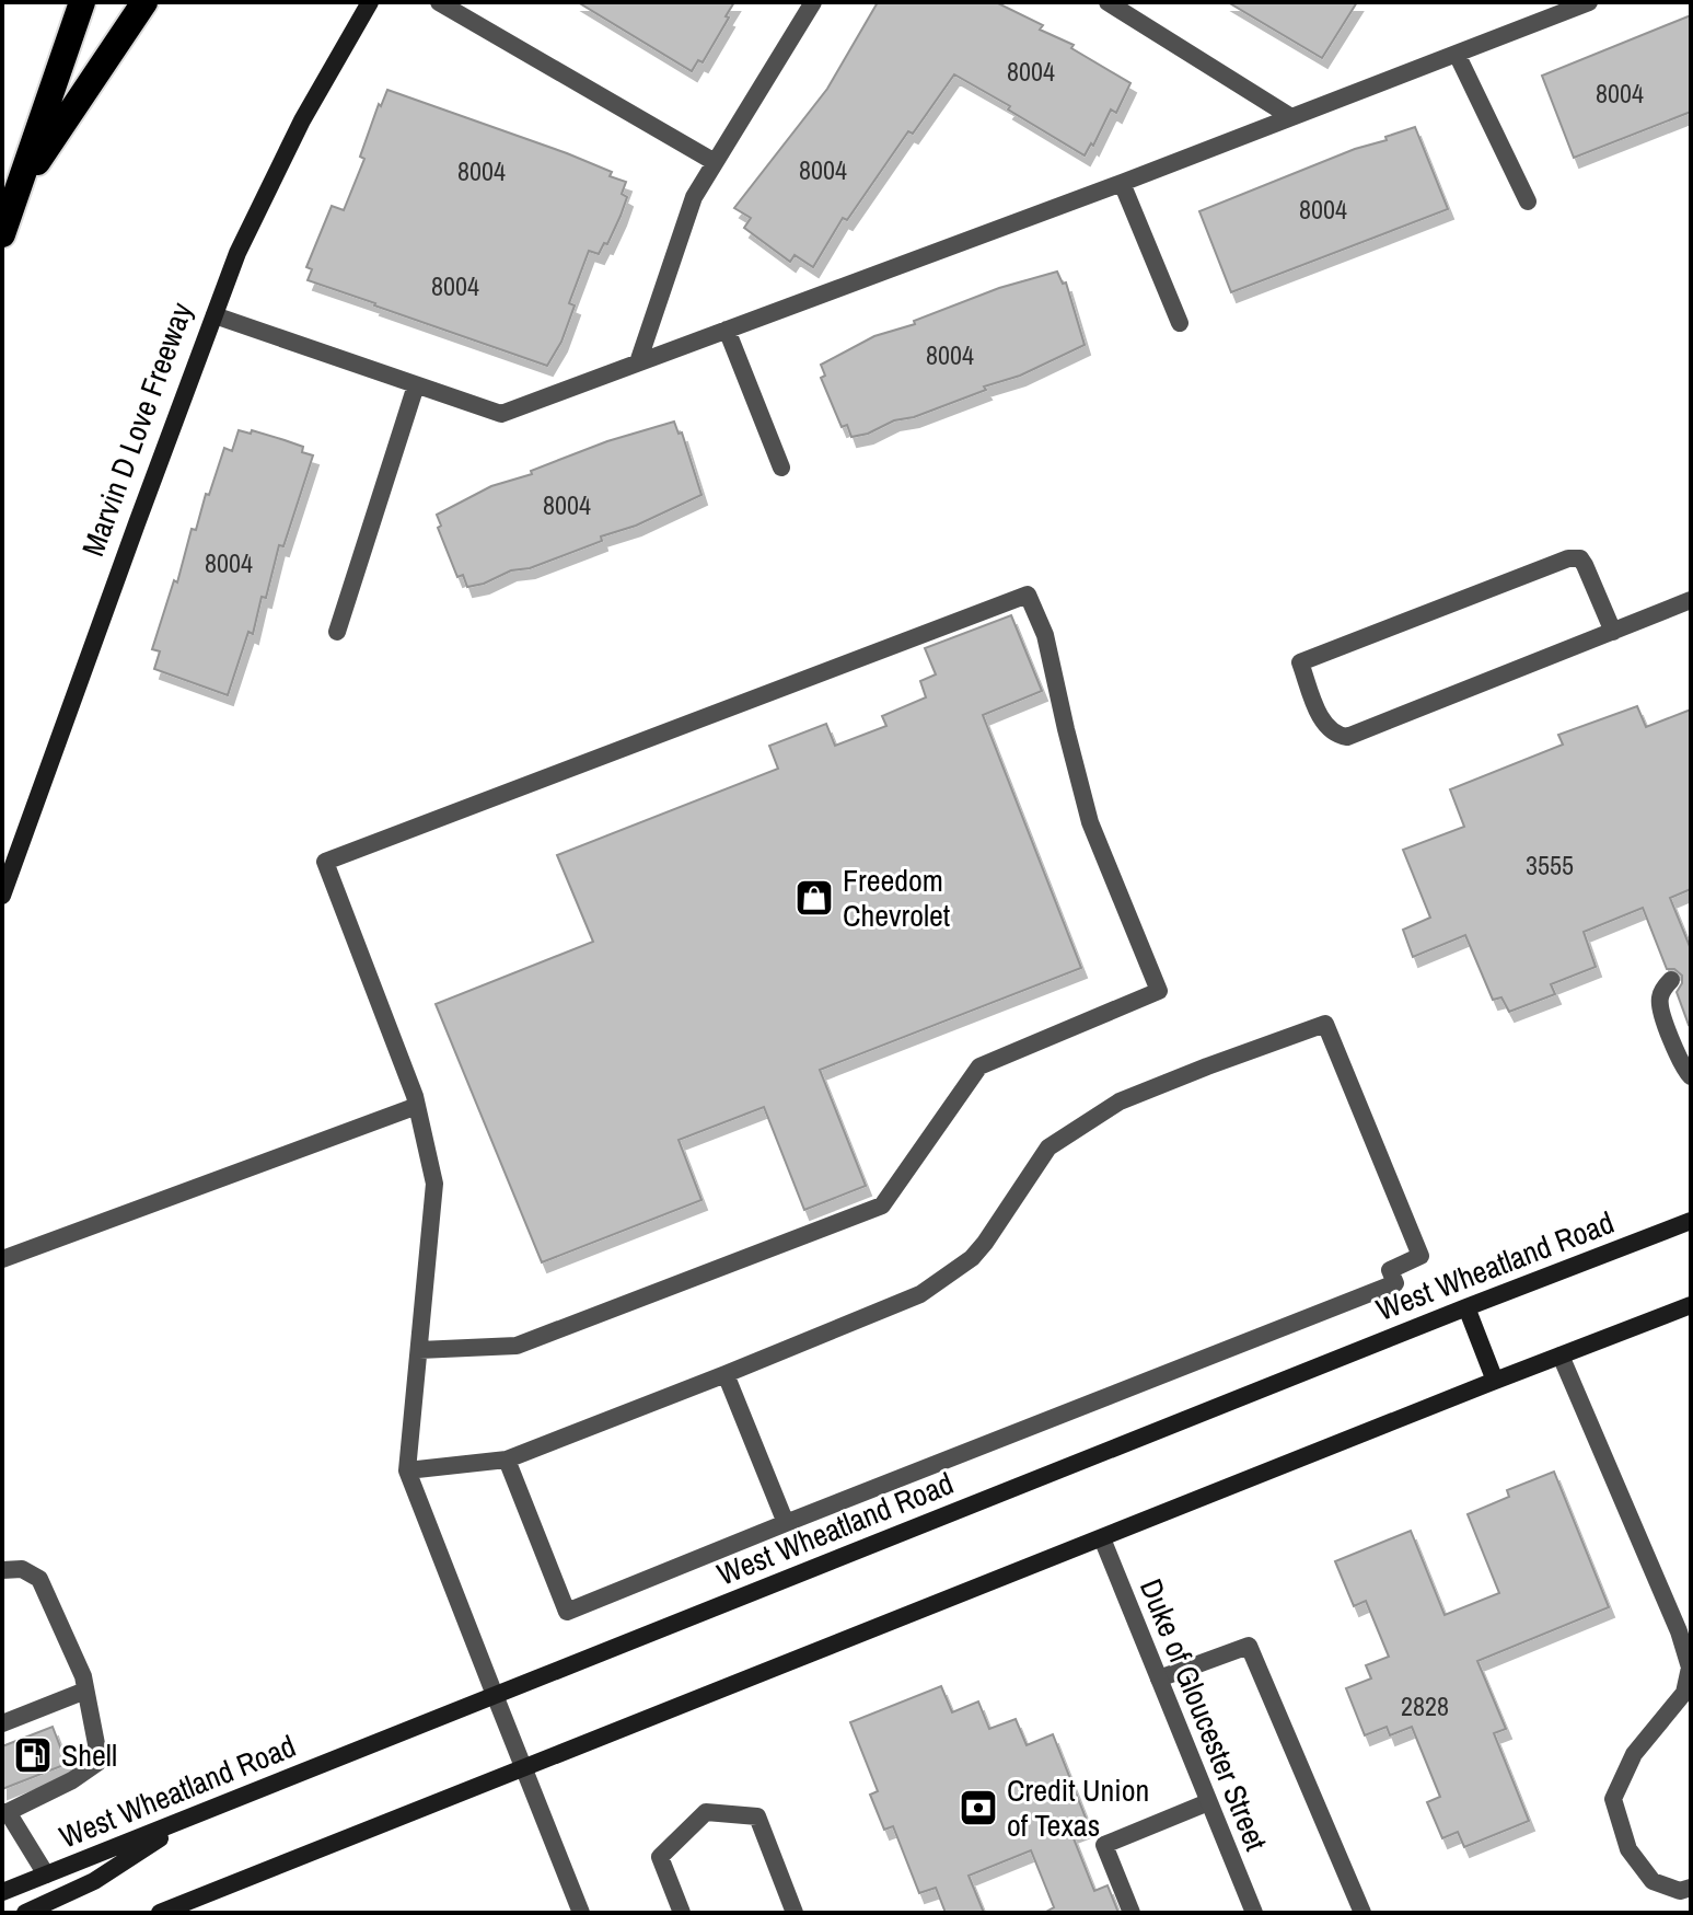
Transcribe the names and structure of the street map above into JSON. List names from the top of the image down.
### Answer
{
  "streets": {
    "main road": ["Marvin D Love Freeway", "West Wheatland Road"],
    "street": ["Duke of Gloucester Street"]
  },
  "places": {
    "shop": ["Freedom Chevrolet"],
    "fuel station": ["Shell"],
    "bank": ["Credit Union of Texas"]
  },
  "house_numbers": [
    "8004",
    "8004",
    "8004",
    "8004",
    "8004",
    "8004",
    "8004",
    "8004",
    "8004",
    "3555",
    "2828"
  ]
}
